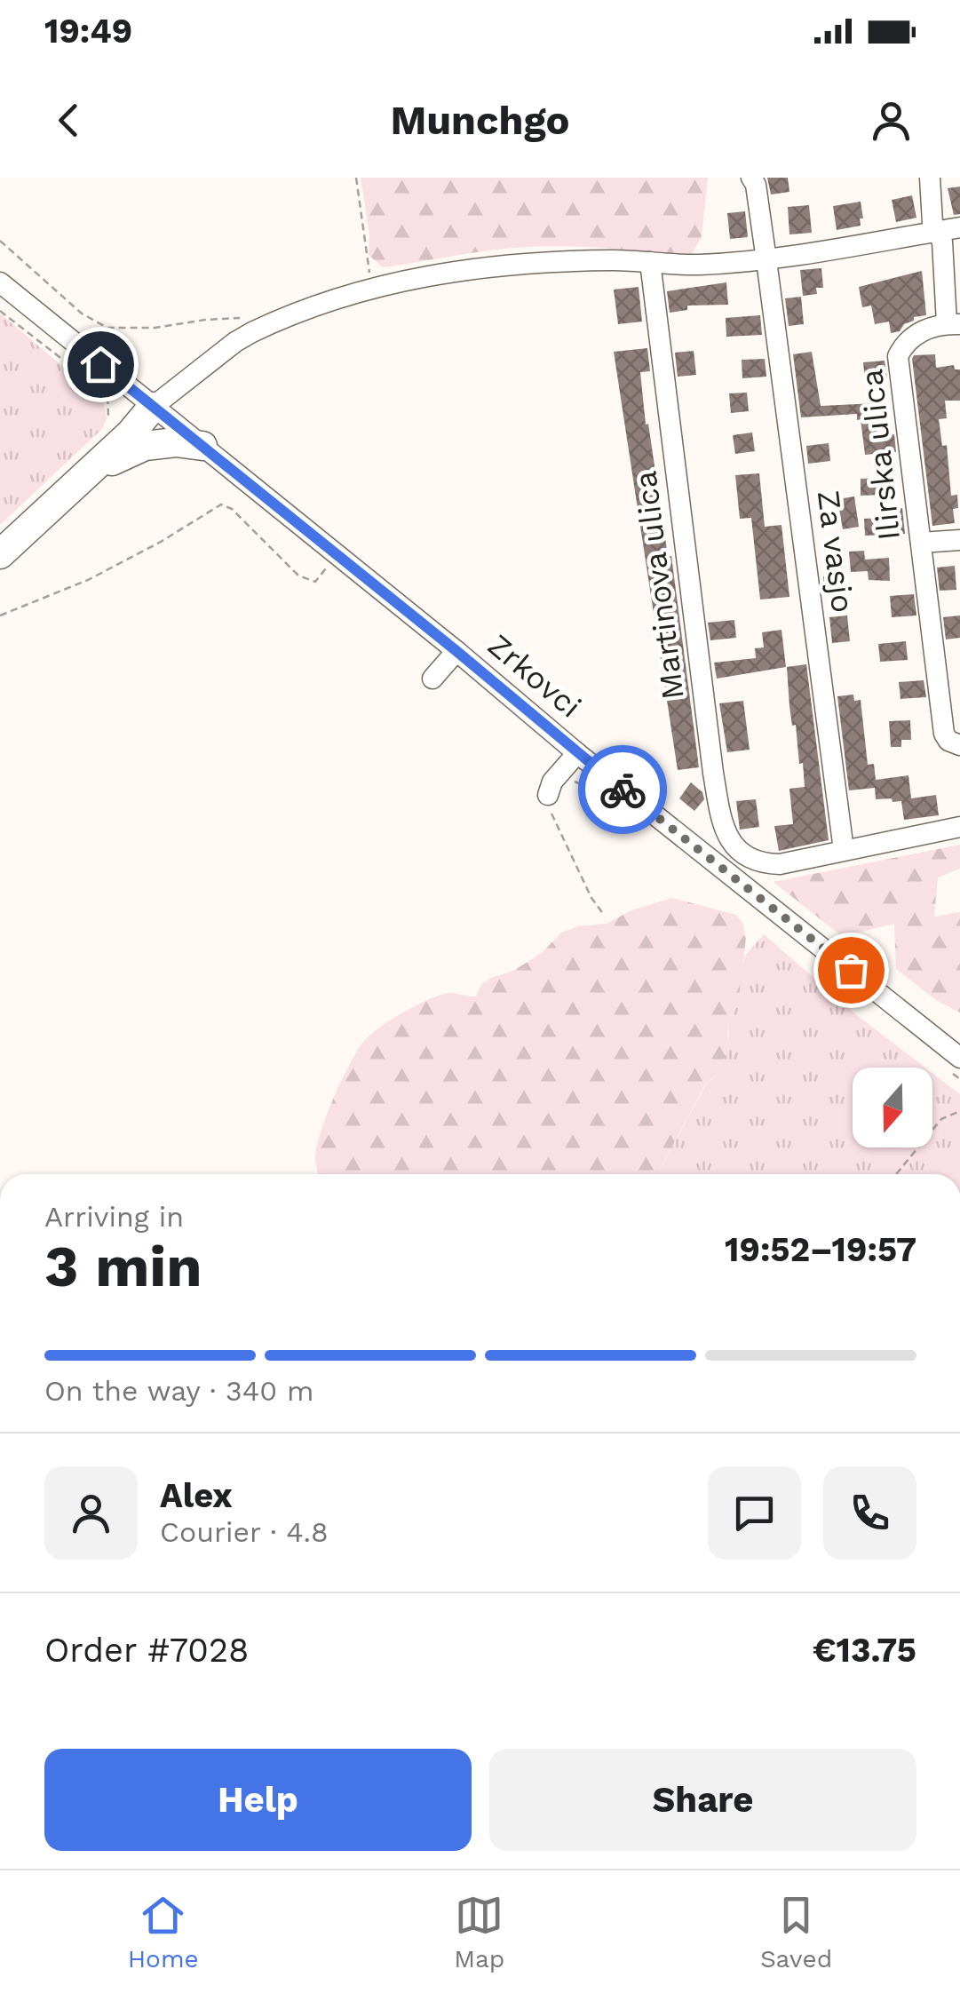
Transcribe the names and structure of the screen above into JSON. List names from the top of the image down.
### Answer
{
  "streets": {
    "street": [
      "Ilirska ulica",
      "Za vasjo",
      "Martinova ulica",
      "Zrkovci"
    ]
  },
  "crossings": [
    ["Za vasjo", "Martinova ulica"]
  ],
  "north": "bottom",
  "page": {
    "status": "19:49",
    "header": "Munchgo",
    "heading": ["3 min", "Arriving in", "19:52–19:57"],
    "panel": [
      "Alex",
      "Courier · 4.8",
      "Order #7028",
      "€13.75"
    ],
    "bar": "On the way · 340 m",
    "buttons": ["Help", "Share"],
    "tabs": ["Home", "Map", "Saved"]
  }
}
